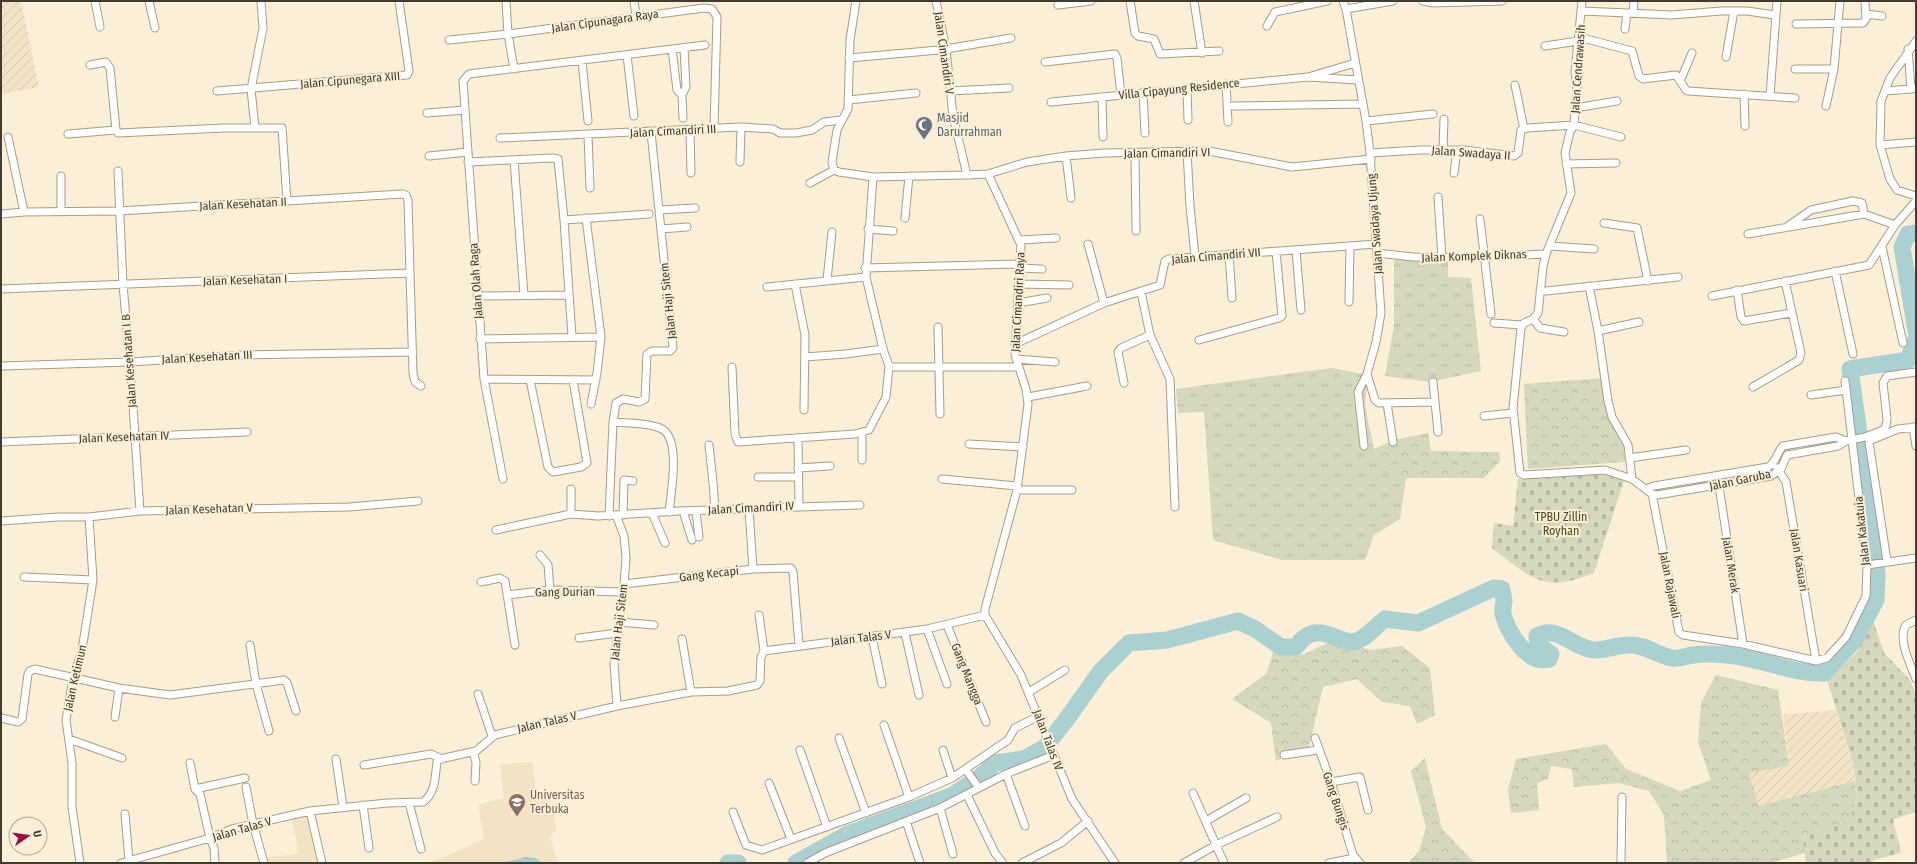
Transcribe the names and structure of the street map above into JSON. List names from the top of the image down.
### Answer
{
  "streets": {
    "street": [
      "Jalan Cipunagara Raya",
      "Jalan Cimandiri V",
      "Jalan Cendrawasih",
      "Jalan Cipunegara XIII",
      "Villa Cipayung Residence",
      "Jalan Cimandiri III",
      "Jalan Cimandiri VI",
      "Jalan Swadaya II",
      "Jalan Kesehatan II",
      "Jalan Swadaya Ujung",
      "Jalan Cimandiri VII",
      "Jalan Komplek Diknas",
      "Jalan Kesehatan I",
      "Jalan Olah Raga",
      "Jalan Haji Sitem",
      "Jalan Cimandiri Raya",
      "Jalan Kesehatan III",
      "Jalan Kesehatan I B",
      "Jalan Kesehatan IV",
      "Jalan Garuba",
      "Jalan Cimandiri IV",
      "Jalan Kesehatan V",
      "Jalan Kakatuia",
      "Jalan Kasuari",
      "Jalan Merak",
      "Gang Kecapi",
      "Jalan Rajawali",
      "Gang Durian",
      "Jalan Talas V",
      "Gang Mangga",
      "Jalan Ketimun",
      "Jalan Talas IV",
      "Gang Bungis"
    ]
  },
  "crossings": [
    ["Jalan Cipunagara Raya", "Jalan Cimandiri III"],
    ["Jalan Cendrawasih", "Jalan Komplek Diknas"],
    ["Villa Cipayung Residence", "Jalan Swadaya Ujung"],
    ["Jalan Cimandiri III", "Jalan Haji Sitem"],
    ["Jalan Cimandiri VI", "Jalan Swadaya II"],
    ["Jalan Cimandiri VI", "Jalan Swadaya Ujung"],
    ["Jalan Cimandiri VI", "Jalan Cimandiri Raya"],
    ["Jalan Swadaya II", "Jalan Swadaya Ujung"],
    ["Jalan Kesehatan II", "Jalan Kesehatan I"],
    ["Jalan Kesehatan II", "Jalan Kesehatan I B"],
    ["Jalan Swadaya Ujung", "Jalan Cimandiri VII"],
    ["Jalan Swadaya Ujung", "Jalan Komplek Diknas"],
    ["Jalan Cimandiri VII", "Jalan Cimandiri Raya"],
    ["Jalan Kesehatan I", "Jalan Kesehatan I B"],
    ["Jalan Haji Sitem", "Jalan Cimandiri IV"],
    ["Jalan Haji Sitem", "Gang Kecapi"],
    ["Jalan Haji Sitem", "Gang Durian"],
    ["Jalan Haji Sitem", "Jalan Talas V"],
    ["Jalan Cimandiri Raya", "Jalan Talas V"],
    ["Jalan Cimandiri Raya", "Jalan Talas IV"],
    ["Jalan Kesehatan III", "Jalan Kesehatan I B"],
    ["Jalan Kesehatan I B", "Jalan Kesehatan IV"],
    ["Jalan Kesehatan I B", "Jalan Kesehatan V"],
    ["Jalan Garuba", "Jalan Kakatuia"],
    ["Jalan Garuba", "Jalan Kasuari"],
    ["Jalan Garuba", "Jalan Merak"],
    ["Jalan Garuba", "Jalan Rajawali"],
    ["Jalan Kesehatan V", "Jalan Ketimun"],
    ["Jalan Kakatuia", "Jalan Kasuari"],
    ["Jalan Kakatuia", "Jalan Rajawali"],
    ["Jalan Kasuari", "Jalan Rajawali"],
    ["Jalan Merak", "Jalan Rajawali"],
    ["Gang Kecapi", "Jalan Talas V"],
    ["Jalan Talas V", "Gang Mangga"],
    ["Jalan Talas V", "Jalan Talas IV"]
  ],
  "parks": ["TPBU Zillin Royhan"],
  "places": {
    "mosque": ["Masjid Darurrahman"],
    "school or university": ["Universitas Terbuka"]
  },
  "north": "right"
}
